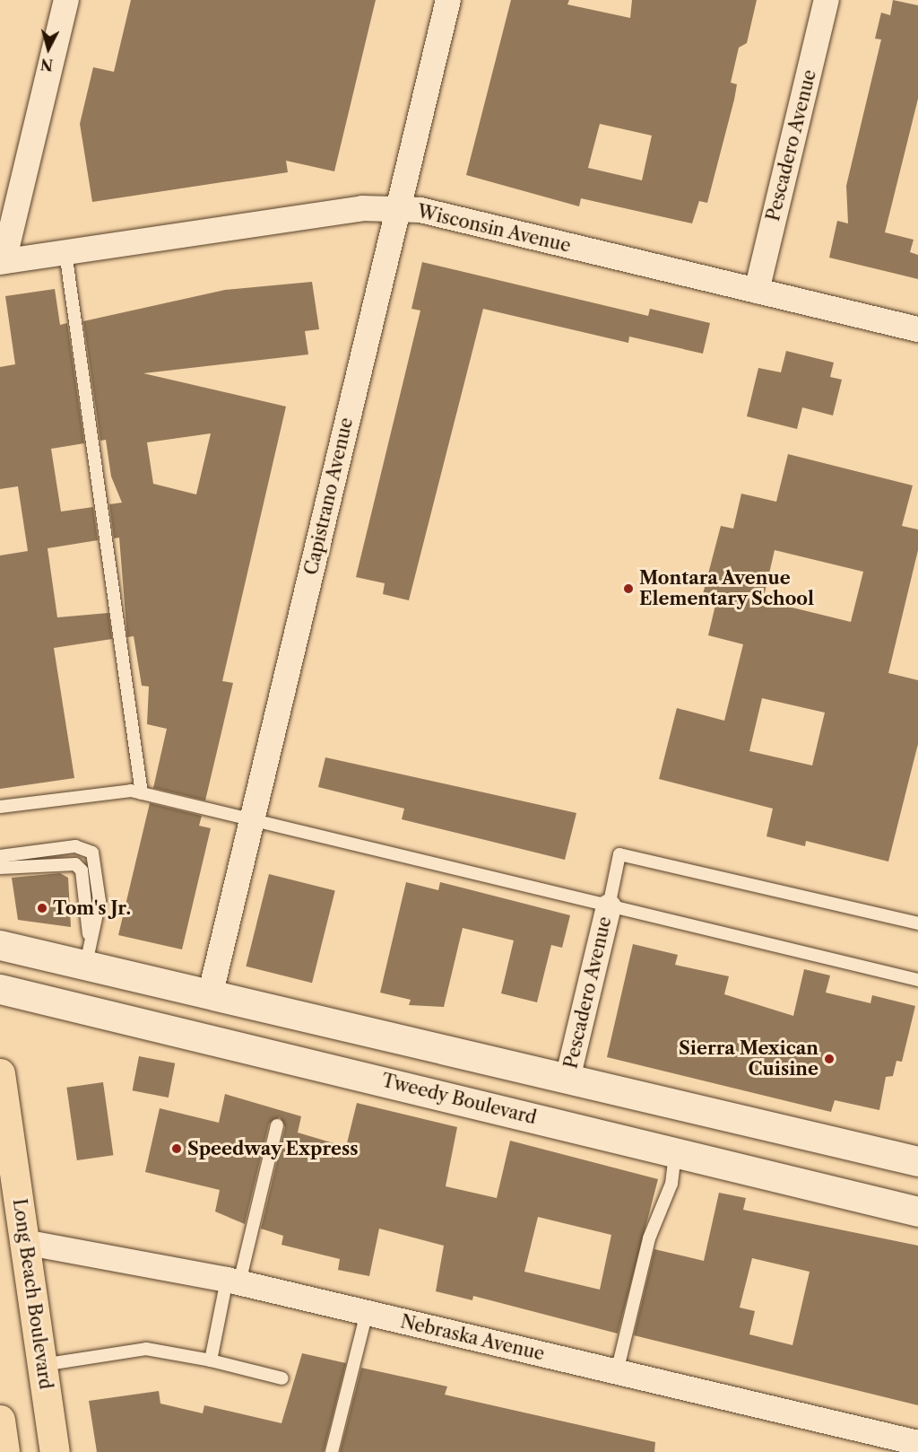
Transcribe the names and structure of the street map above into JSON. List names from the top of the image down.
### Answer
{
  "streets": {
    "main road": ["Tweedy Boulevard", "Long Beach Boulevard"],
    "street": [
      "Pescadero Avenue",
      "Wisconsin Avenue",
      "Capistrano Avenue",
      "Nebraska Avenue"
    ]
  },
  "crossings": [
    ["Pescadero Avenue", "Wisconsin Avenue"],
    ["Wisconsin Avenue", "Capistrano Avenue"],
    ["Long Beach Boulevard", "Nebraska Avenue"]
  ],
  "places": [
    "Montara Avenue Elementary School",
    "Tom's Jr.",
    "Sierra Mexican Cuisine",
    "Speedway Express"
  ],
  "north": "bottom"
}
